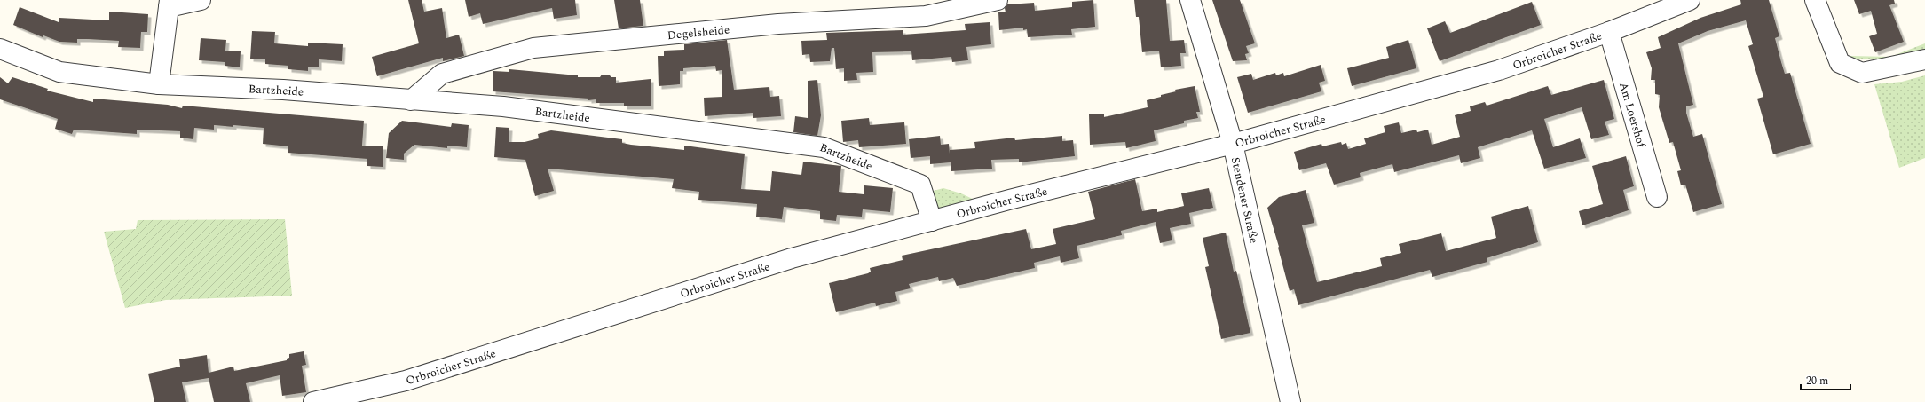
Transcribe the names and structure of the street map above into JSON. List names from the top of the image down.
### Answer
{
  "streets": {
    "street": [
      "Degelsheide",
      "Orbroicher Straße",
      "Bartzheide",
      "Am Loershof",
      "Stendener Straße"
    ]
  },
  "crossings": [
    ["Degelsheide", "Bartzheide"],
    ["Orbroicher Straße", "Bartzheide"],
    ["Orbroicher Straße", "Am Loershof"],
    ["Orbroicher Straße", "Stendener Straße"]
  ],
  "scale_bar": "20 m"
}
